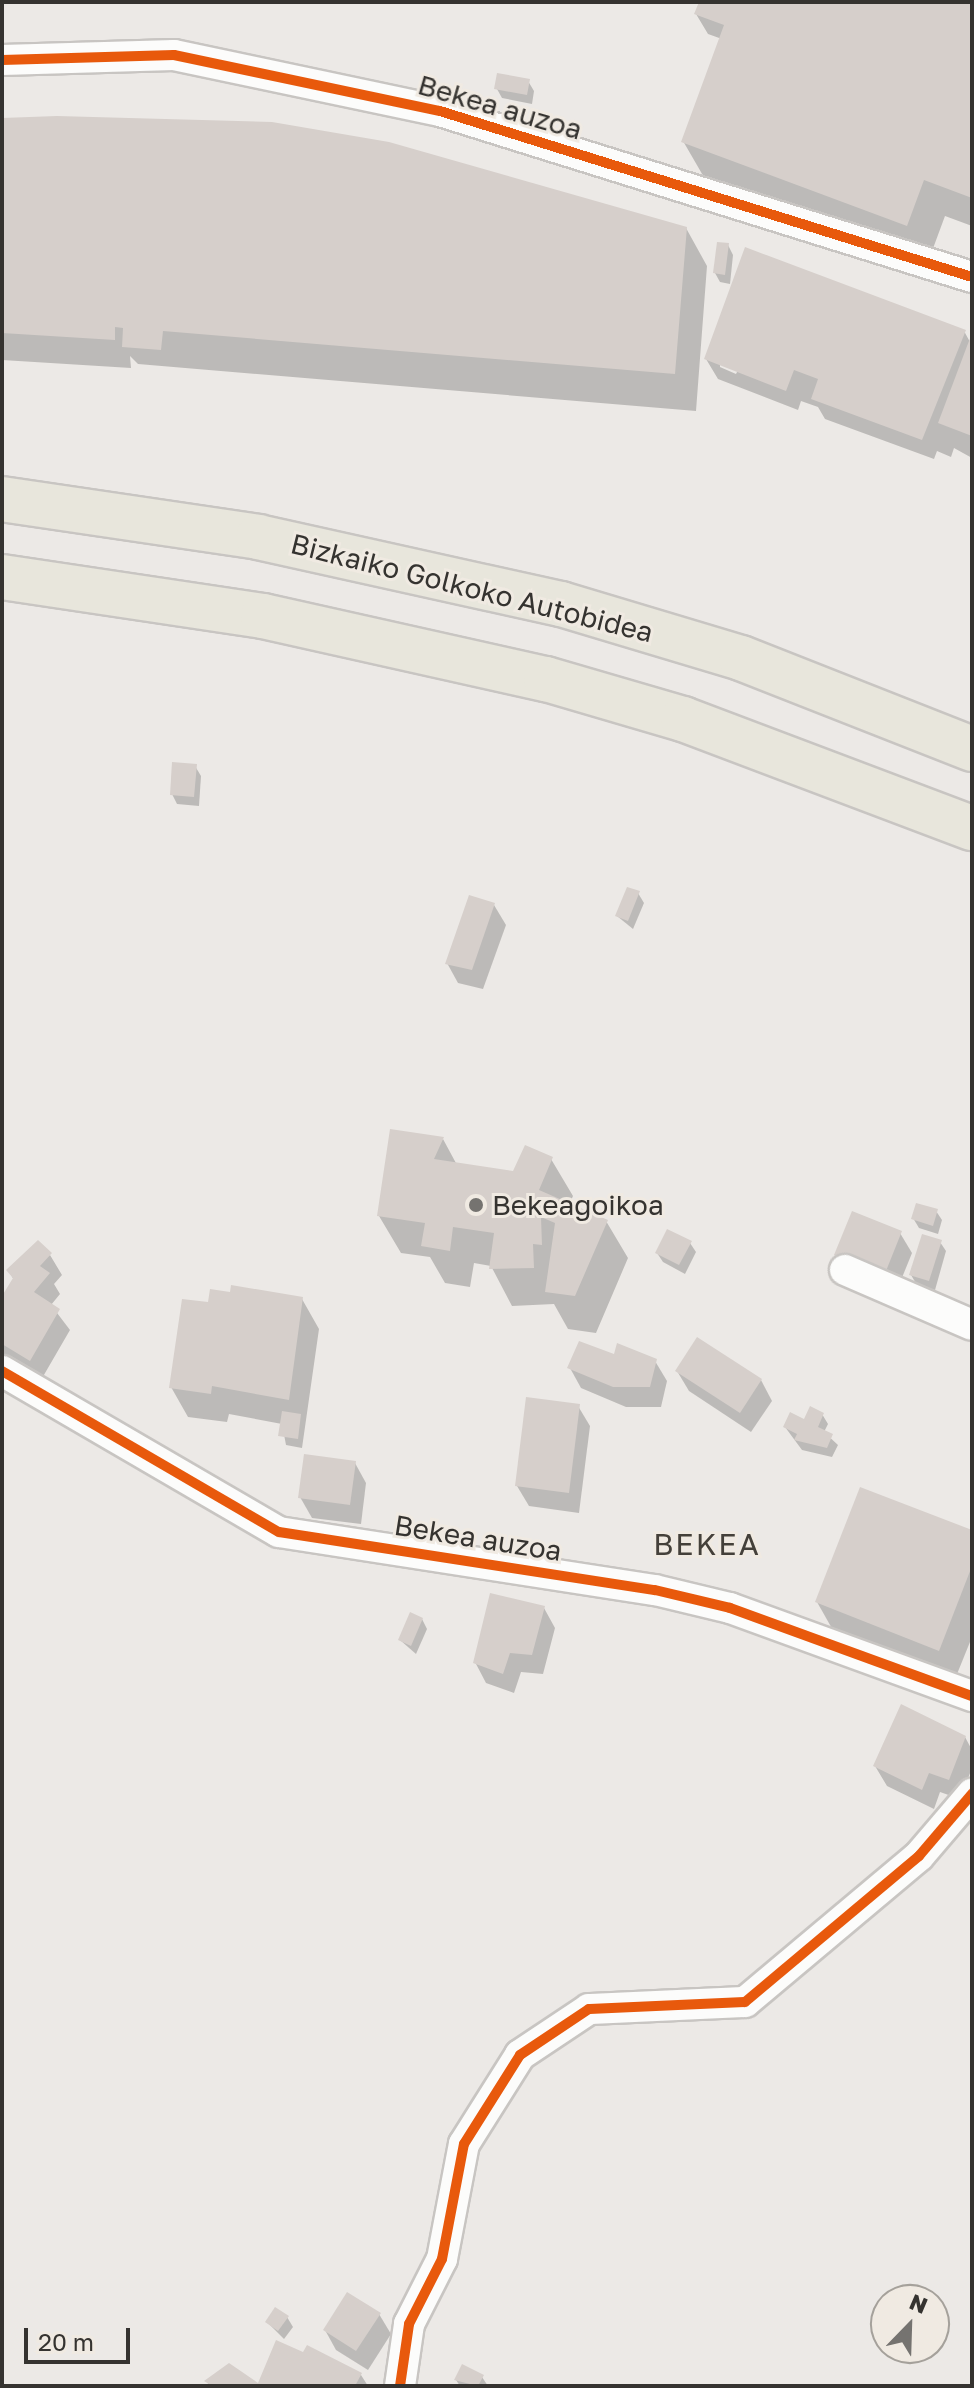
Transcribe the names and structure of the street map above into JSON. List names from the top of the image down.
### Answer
{
  "streets": {
    "highway": ["Bizkaiko Golkoko Autobidea"],
    "street": ["Bekea auzoa"]
  },
  "districts": ["BEKEA"],
  "places": ["Bekeagoikoa"],
  "scale_bar": "20 m",
  "north": "top right"
}
